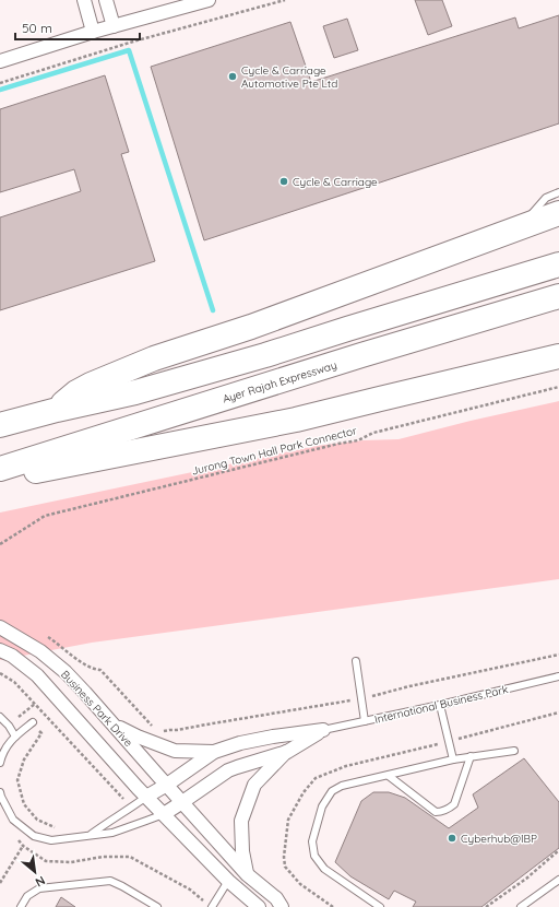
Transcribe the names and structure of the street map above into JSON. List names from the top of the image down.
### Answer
{
  "streets": {
    "highway": ["Ayer Rajah Expressway"],
    "street": ["International Business Park", "Business Park Drive"],
    "path": ["Jurong Town Hall Park Connector"]
  },
  "crossings": [
    ["International Business Park", "Business Park Drive"]
  ],
  "places": ["Cycle & Carriage Automotive Pte Ltd", "Cycle & Carriage", "Cyberhub@IBP"],
  "scale_bar": "50 m",
  "north": "bottom right"
}
